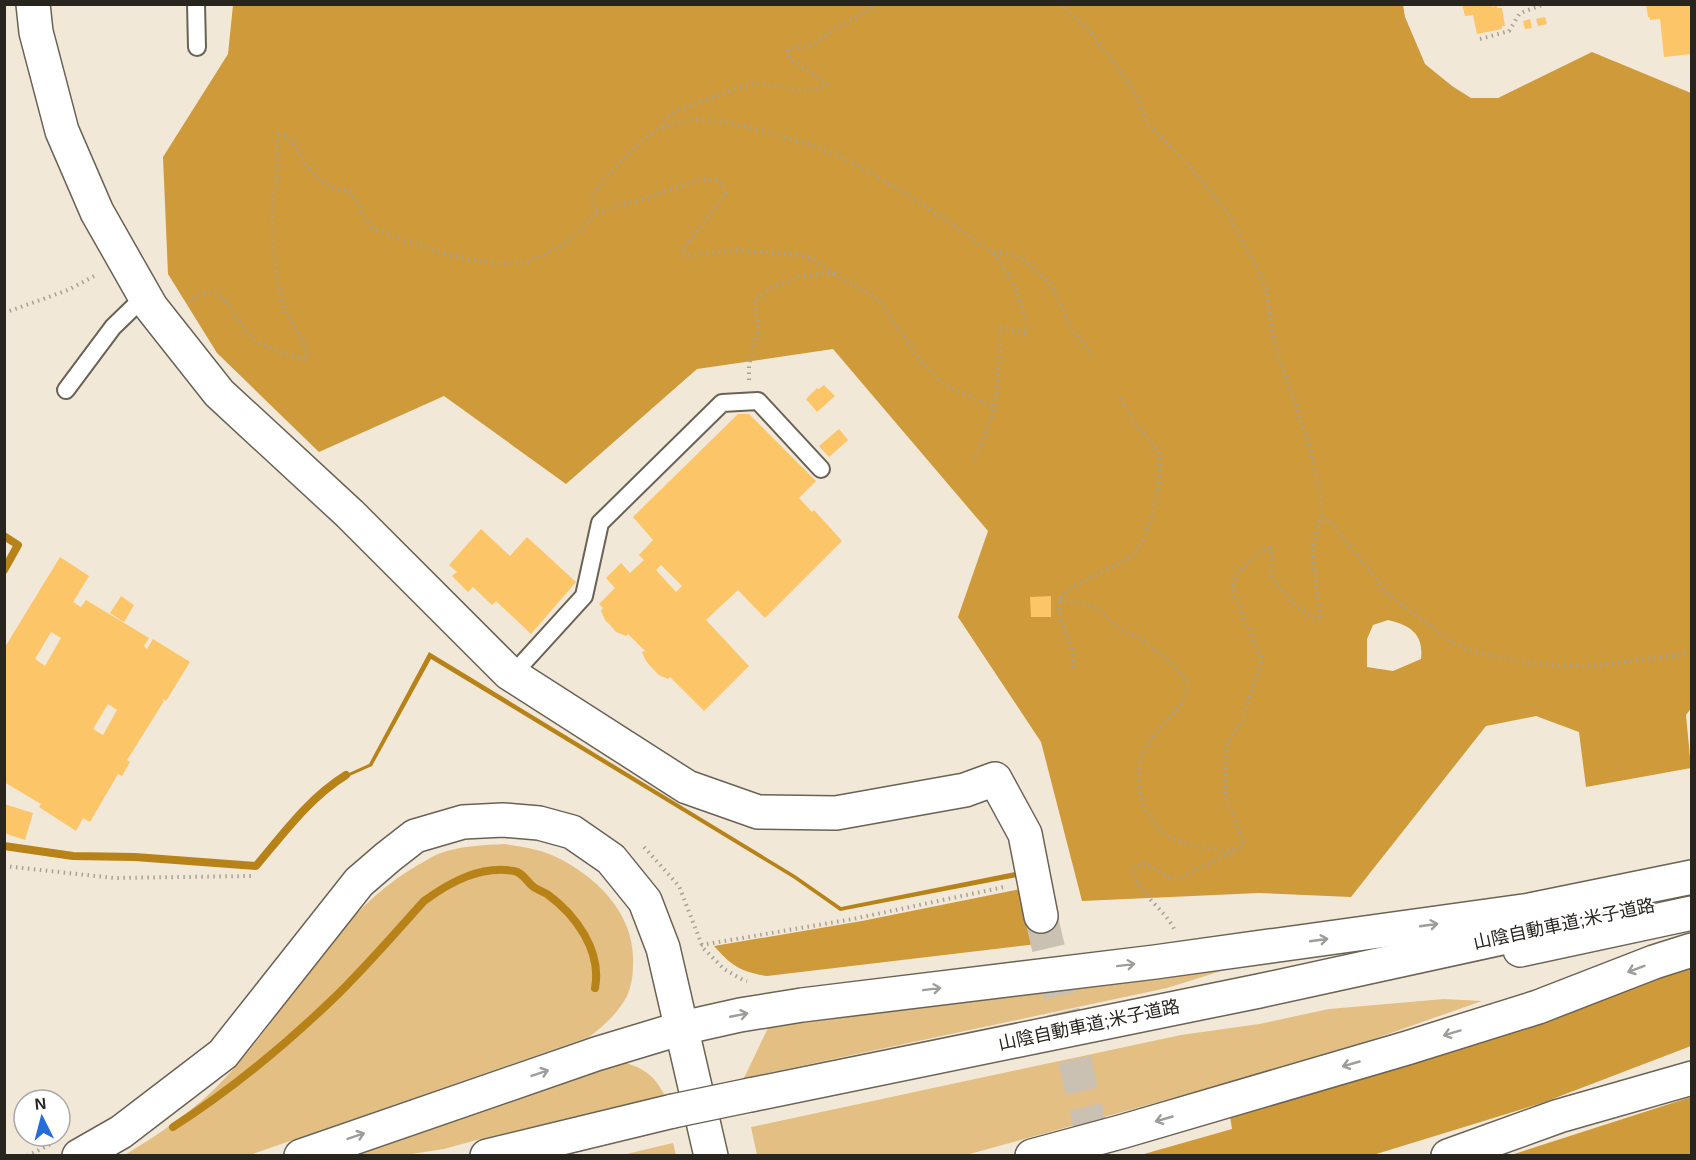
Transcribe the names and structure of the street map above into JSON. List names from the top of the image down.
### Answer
{
  "streets": {
    "main road": ["山陰自動車道;米子道路"]
  },
  "north": "top"
}
